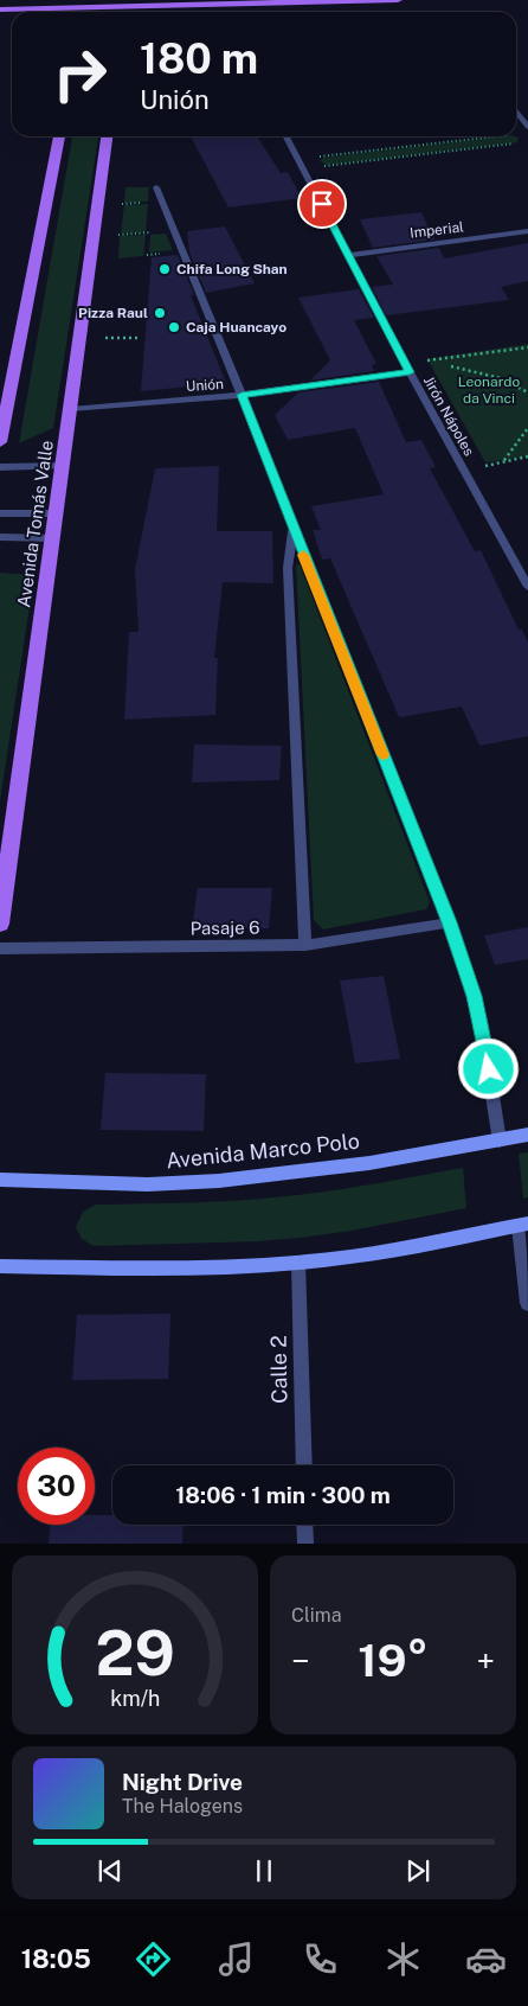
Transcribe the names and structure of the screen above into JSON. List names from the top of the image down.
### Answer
{
  "streets": {
    "main road": ["Avenida Tomás Valle"],
    "street": [
      "Imperial",
      "Unión",
      "Jirón Nápoles",
      "Pasaje 6",
      "Avenida Marco Polo",
      "Calle 2"
    ]
  },
  "crossings": [
    ["Imperial", "Jirón Nápoles"],
    ["Unión", "Jirón Nápoles"],
    ["Unión", "Avenida Tomás Valle"]
  ],
  "parks": ["Leonardo da Vinci"],
  "places": ["Chifa Long Shan", "Pizza Raul", "Caja Huancayo"],
  "page": {
    "turn": ["180 m", "Unión"],
    "limit": "30",
    "trip": "18:06 · 1 min · 300 m",
    "tile": "Clima",
    "heat": ["−", "19°", "+"],
    "song": ["Night Drive", "The Halogens"],
    "tabs": "18:05",
    "gauge": ["29", "km/h"]
  }
}
